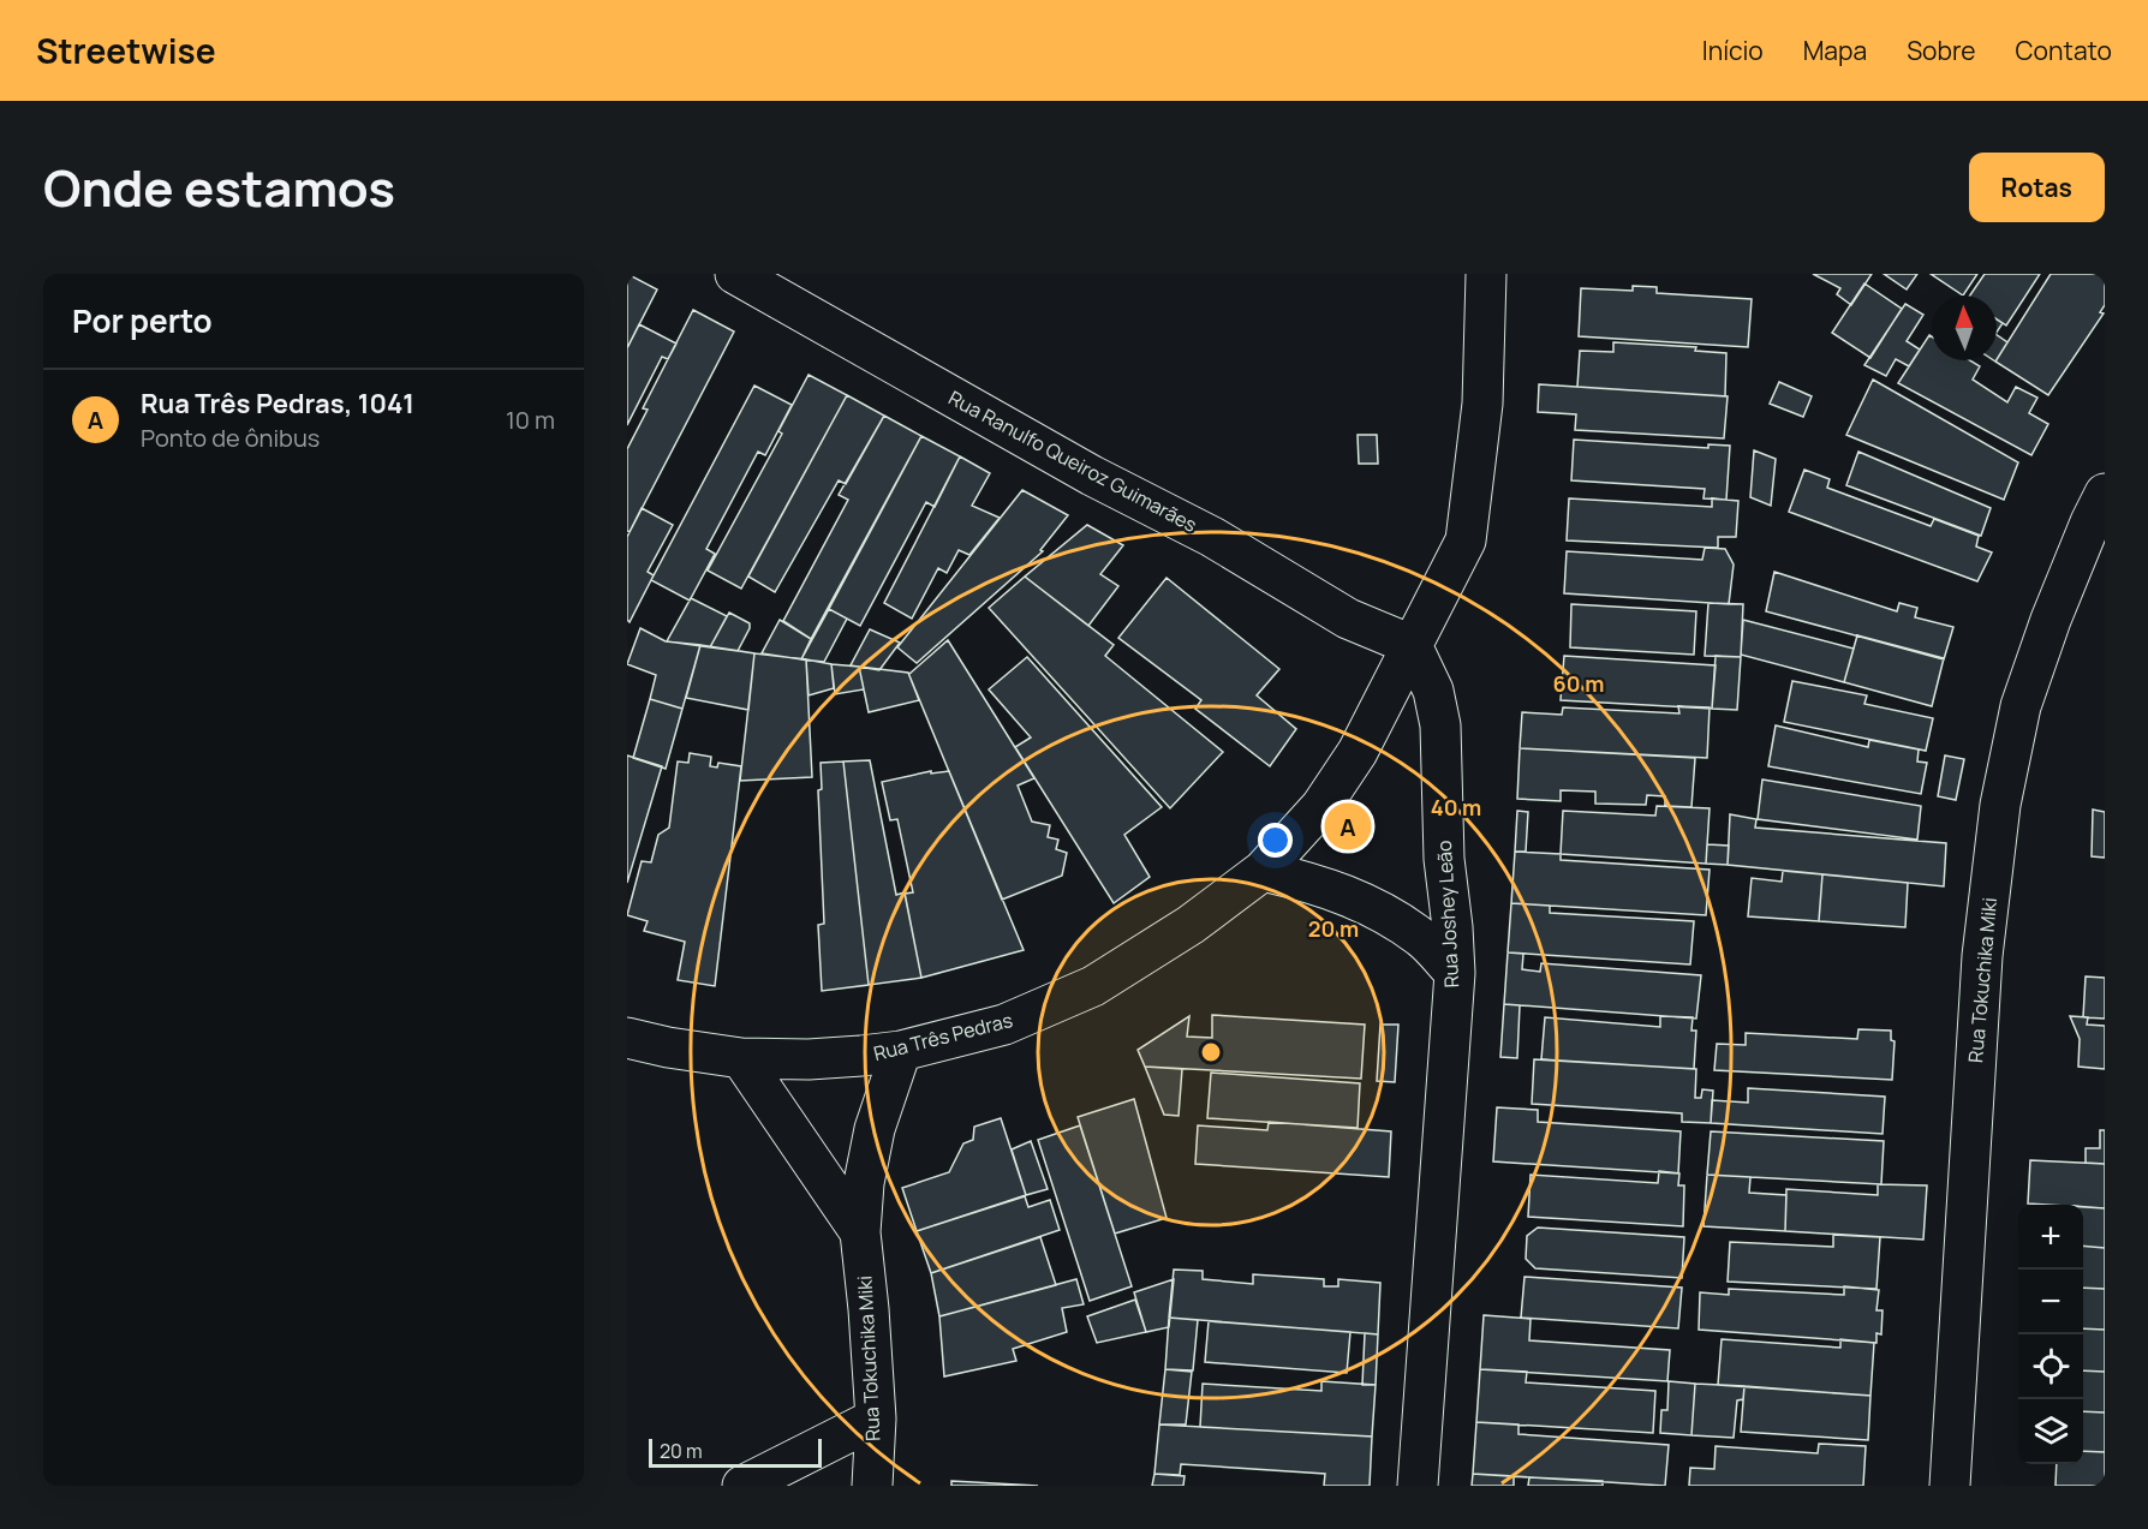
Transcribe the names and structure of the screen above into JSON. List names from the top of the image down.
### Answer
{
  "streets": {
    "street": [
      "Rua Ranulfo Queiroz Guimarães",
      "Rua Joshey Leão",
      "Rua Tokuchika Miki",
      "Rua Três Pedras"
    ]
  },
  "crossings": [
    ["Rua Ranulfo Queiroz Guimarães", "Rua Joshey Leão"],
    ["Rua Ranulfo Queiroz Guimarães", "Rua Três Pedras"],
    ["Rua Joshey Leão", "Rua Três Pedras"],
    ["Rua Tokuchika Miki", "Rua Três Pedras"]
  ],
  "scale_bar": "20 m",
  "north": "top",
  "page": {
    "header": "Streetwise",
    "nav": [
      "Início",
      "Mapa",
      "Sobre",
      "Contato"
    ],
    "title": "Onde estamos",
    "buttons": "Rotas",
    "heading": "Por perto",
    "list": [
      {
        "mark": "A",
        "name": "Rua Três Pedras, 1041",
        "note": "Ponto de ônibus",
        "value": "10 m"
      }
    ],
    "pins": "A",
    "map_buttons": ["+", "−"],
    "scale": "20 m"
  },
  "rings": ["60 m", "40 m", "20 m"]
}
